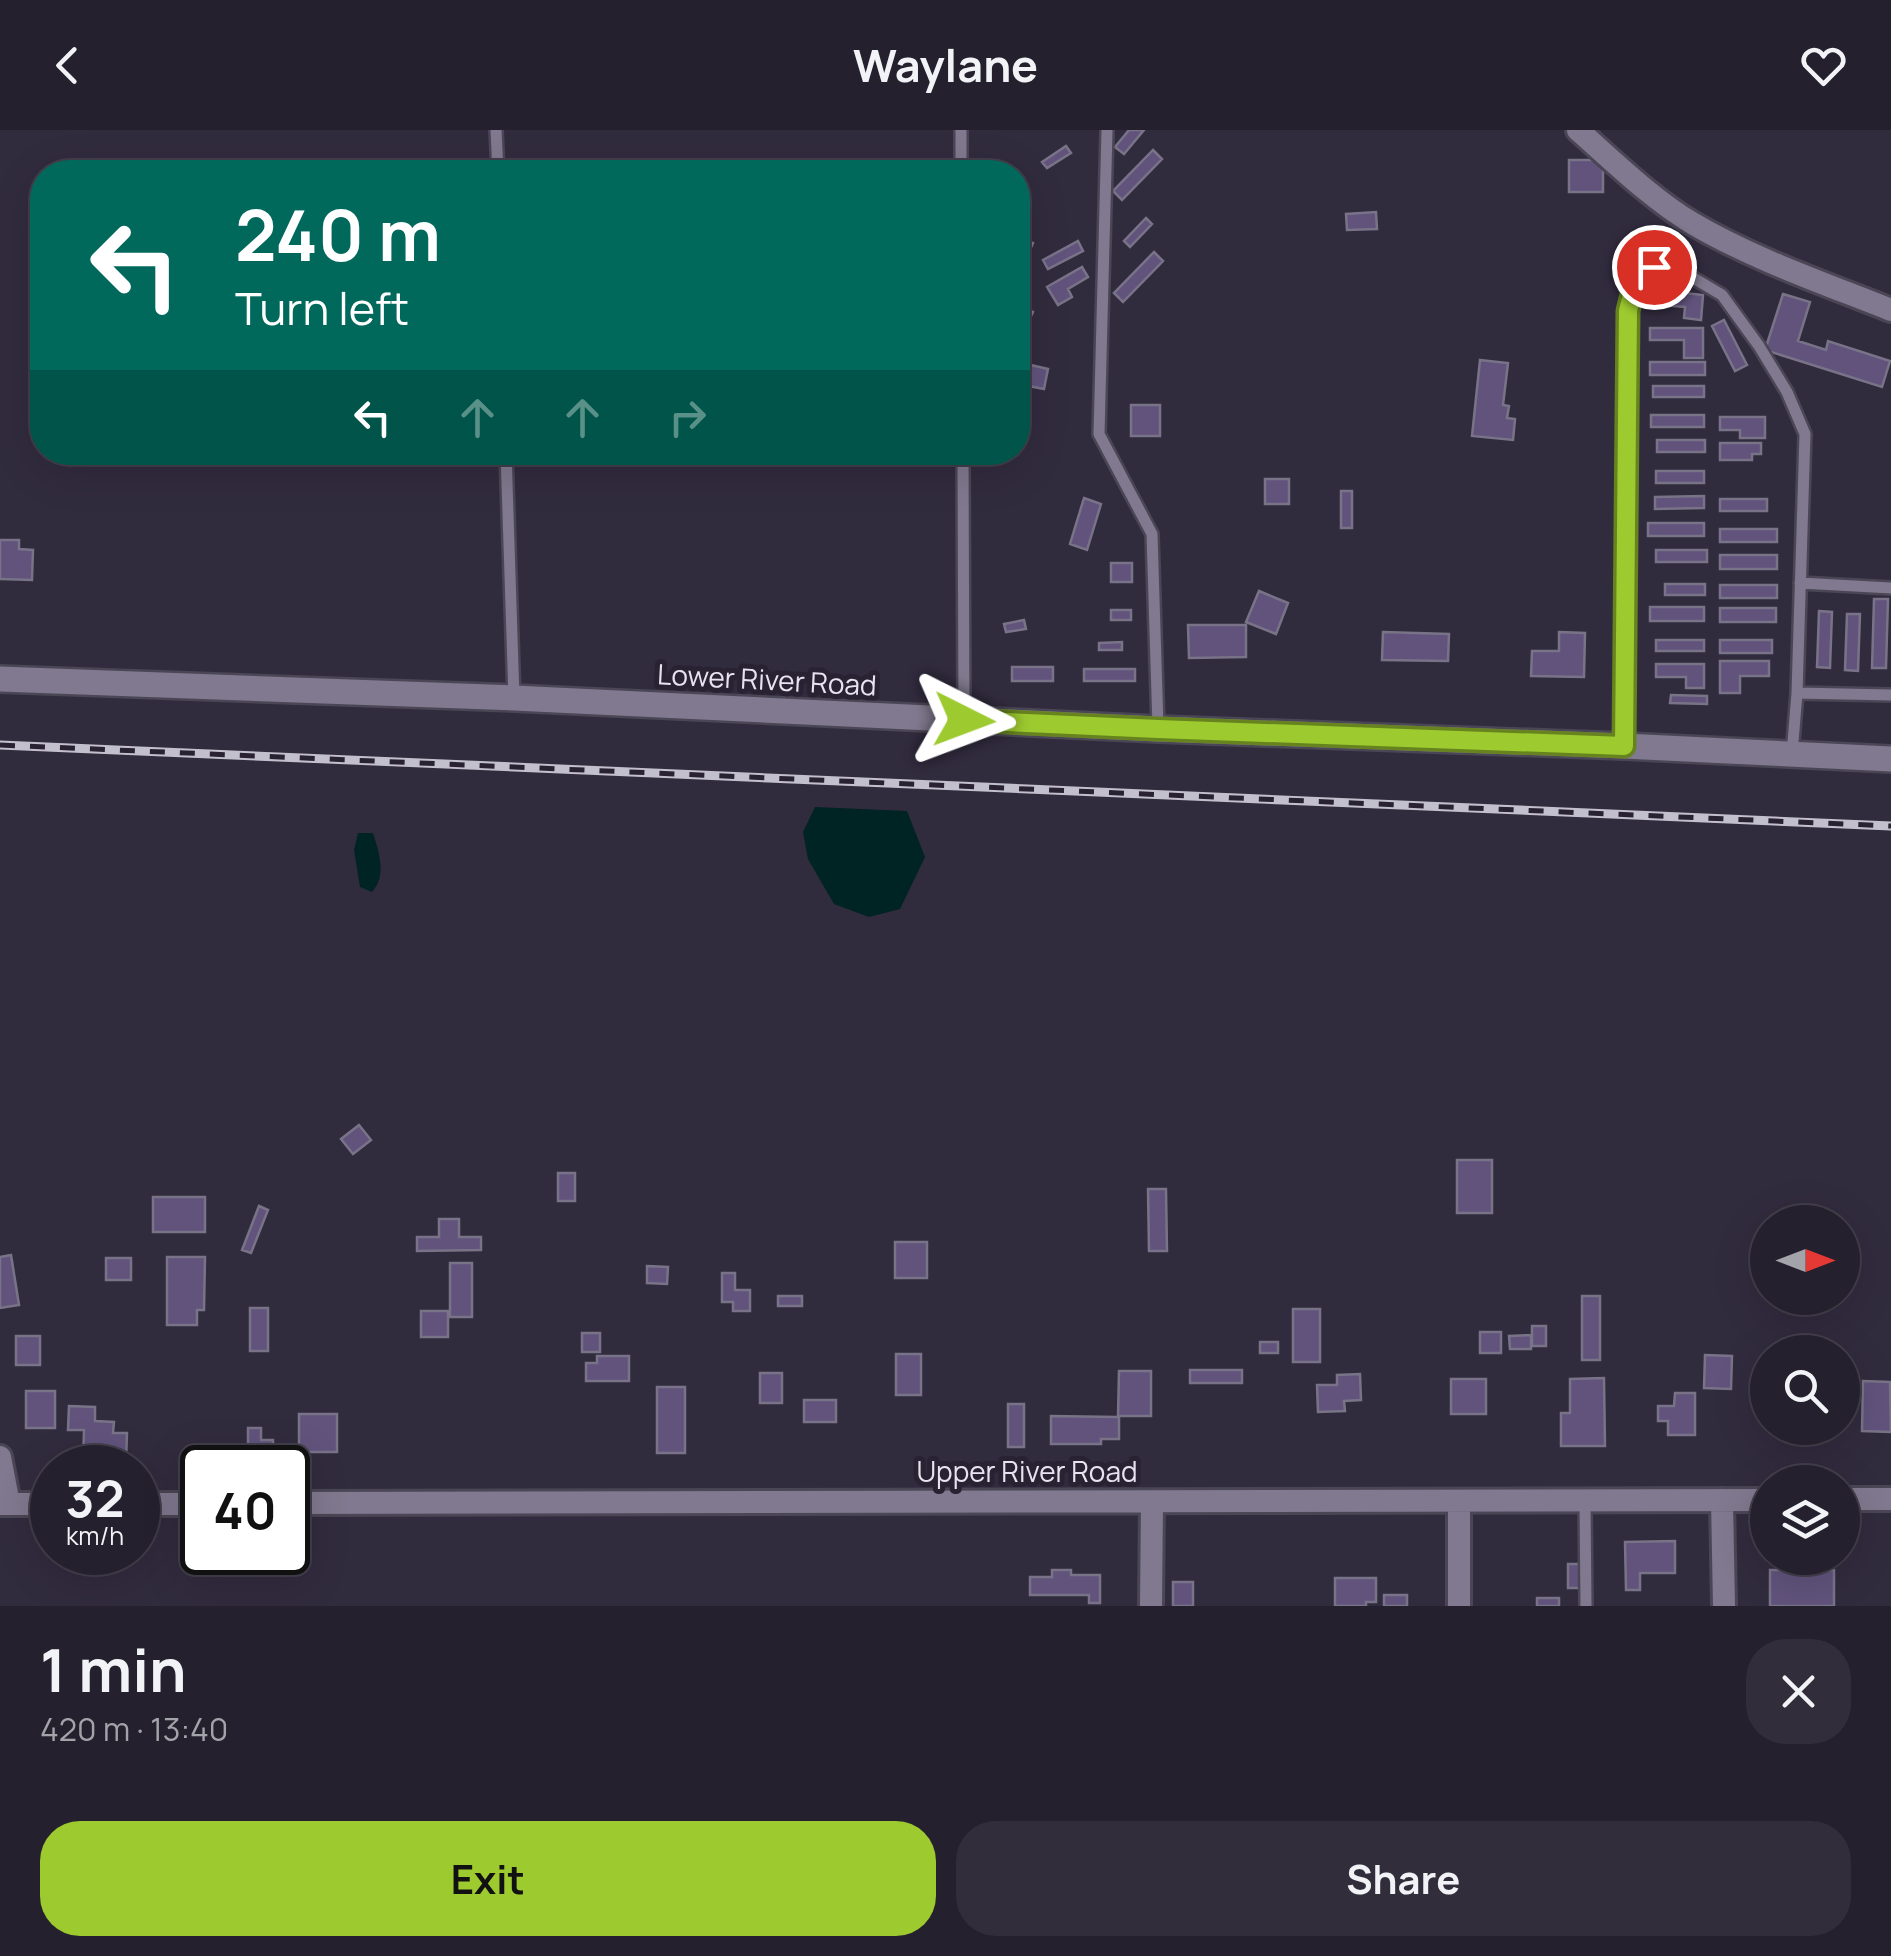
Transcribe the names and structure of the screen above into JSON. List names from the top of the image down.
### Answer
{
  "streets": {
    "street": ["Lower River Road", "Upper River Road"]
  },
  "north": "right",
  "page": {
    "header": "Waylane",
    "turn": ["240 m", "Turn left"],
    "speed": "32 km/h",
    "limit": "40",
    "heading": ["1 min", "420 m · 13:40"],
    "buttons": ["Exit", "Share"]
  }
}
